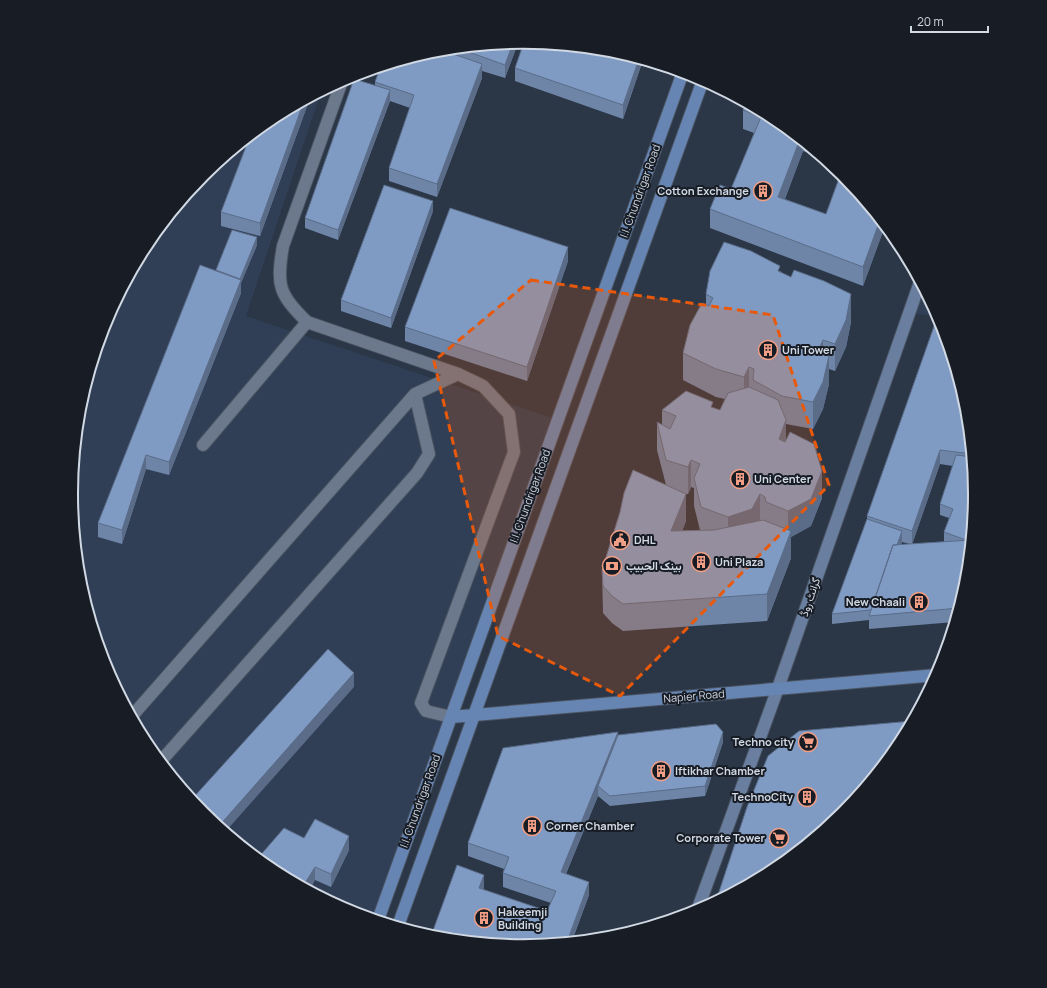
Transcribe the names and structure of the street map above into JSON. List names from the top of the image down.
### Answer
{
  "streets": {
    "main road": ["I.I. Chundrigar Road", "Napier Road"],
    "street": ["گرانٹ روڈ"]
  },
  "crossings": [
    ["I.I. Chundrigar Road", "Napier Road"],
    ["گرانٹ روڈ", "Napier Road"]
  ],
  "places": {
    "building": [
      "Cotton Exchange",
      "Uni Tower",
      "Uni Center",
      "Uni Plaza",
      "New Chaali",
      "Iftikhar Chamber",
      "TechnoCity",
      "Corner Chamber",
      "Hakeemji Building"
    ],
    "public building": ["DHL"],
    "bank": ["بينک الحبيب"],
    "supermarket": ["Techno city", "Corporate Tower"]
  },
  "scale_bar": "20 m"
}
